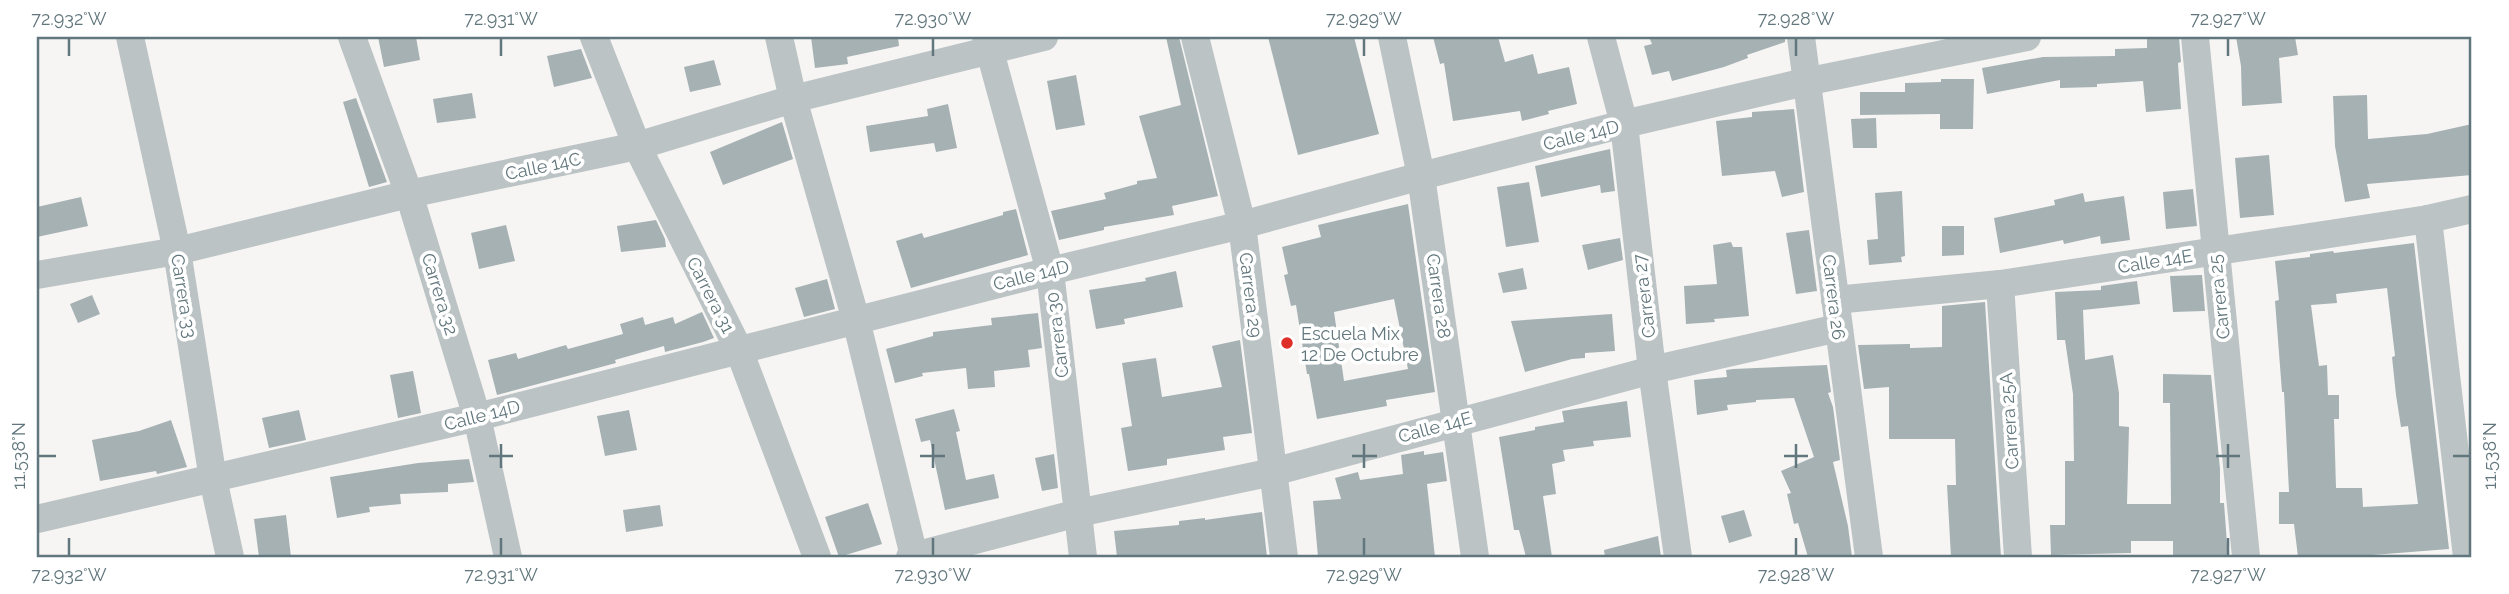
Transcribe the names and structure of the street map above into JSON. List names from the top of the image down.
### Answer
{
  "streets": {
    "street": [
      "Calle 14D",
      "Calle 14C",
      "Calle 14E",
      "Carrera 32",
      "Carrera 31",
      "Carrera 29",
      "Carrera 33",
      "Carrera 28",
      "Carrera 27",
      "Carrera 26",
      "Carrera 25",
      "Carrera 30",
      "Carrera 25A"
    ]
  },
  "crossings": [
    ["Calle 14D", "Carrera 32"],
    ["Calle 14D", "Carrera 31"],
    ["Calle 14D", "Carrera 29"],
    ["Calle 14D", "Carrera 33"],
    ["Calle 14D", "Carrera 28"],
    ["Calle 14D", "Carrera 27"],
    ["Calle 14D", "Carrera 26"],
    ["Calle 14D", "Carrera 30"],
    ["Calle 14C", "Carrera 32"],
    ["Calle 14C", "Carrera 31"],
    ["Calle 14C", "Carrera 33"],
    ["Calle 14C", "Carrera 30"],
    ["Calle 14E", "Carrera 29"],
    ["Calle 14E", "Carrera 28"],
    ["Calle 14E", "Carrera 27"],
    ["Calle 14E", "Carrera 26"],
    ["Calle 14E", "Carrera 25"],
    ["Calle 14E", "Carrera 30"],
    ["Calle 14E", "Carrera 25A"]
  ],
  "places": ["Escuela Mix 12 De Octubre"],
  "coordinates": [
    "72.932°W",
    "72.931°W",
    "72.930°W",
    "72.929°W",
    "72.928°W",
    "72.927°W",
    "11.538°N"
  ]
}
